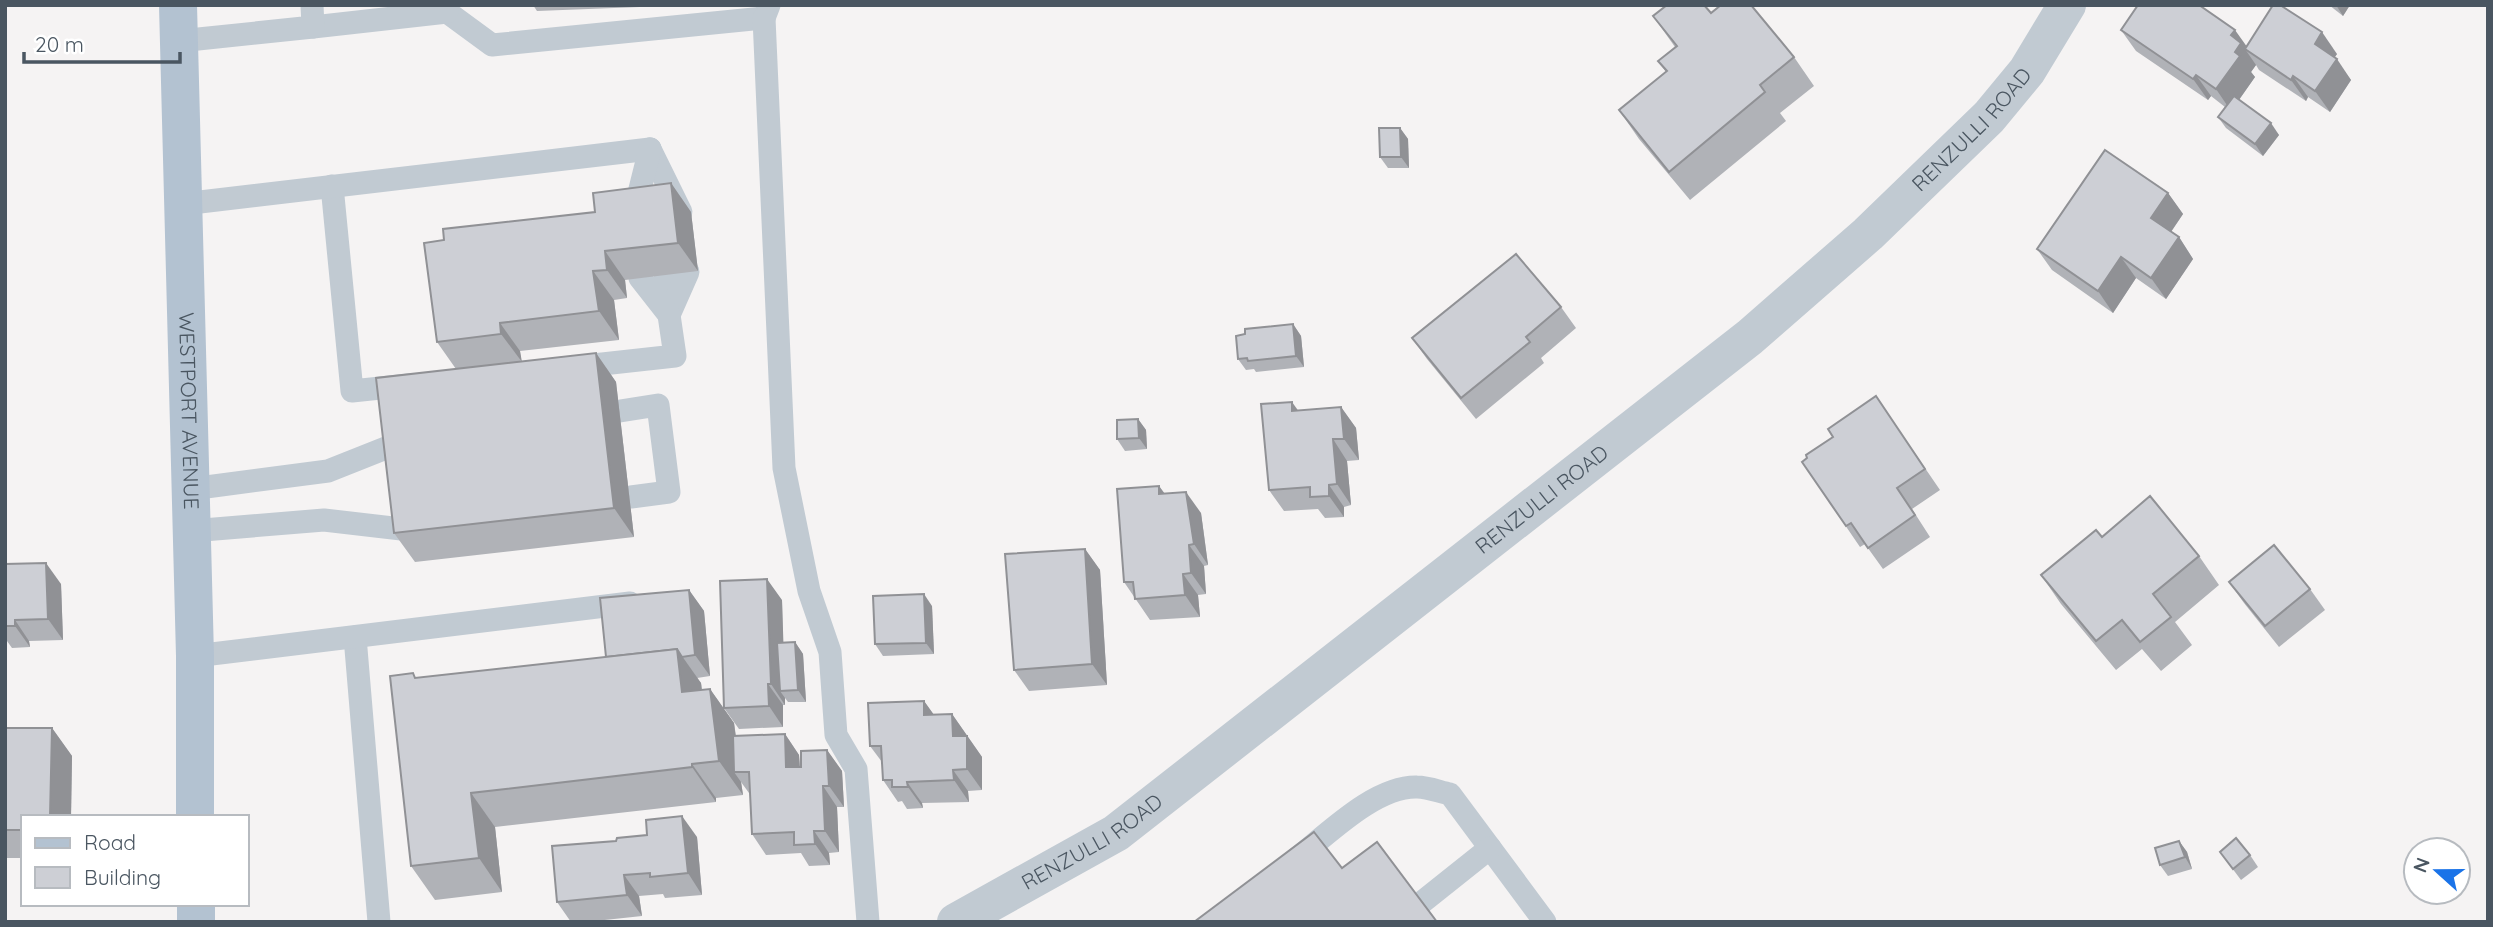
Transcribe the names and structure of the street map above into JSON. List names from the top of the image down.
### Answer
{
  "streets": {
    "main road": ["WESTPORT AVENUE"],
    "street": ["RENZULLI ROAD"]
  },
  "legend": ["Road", "Building"],
  "scale_bar": "20 m",
  "north": "left"
}
